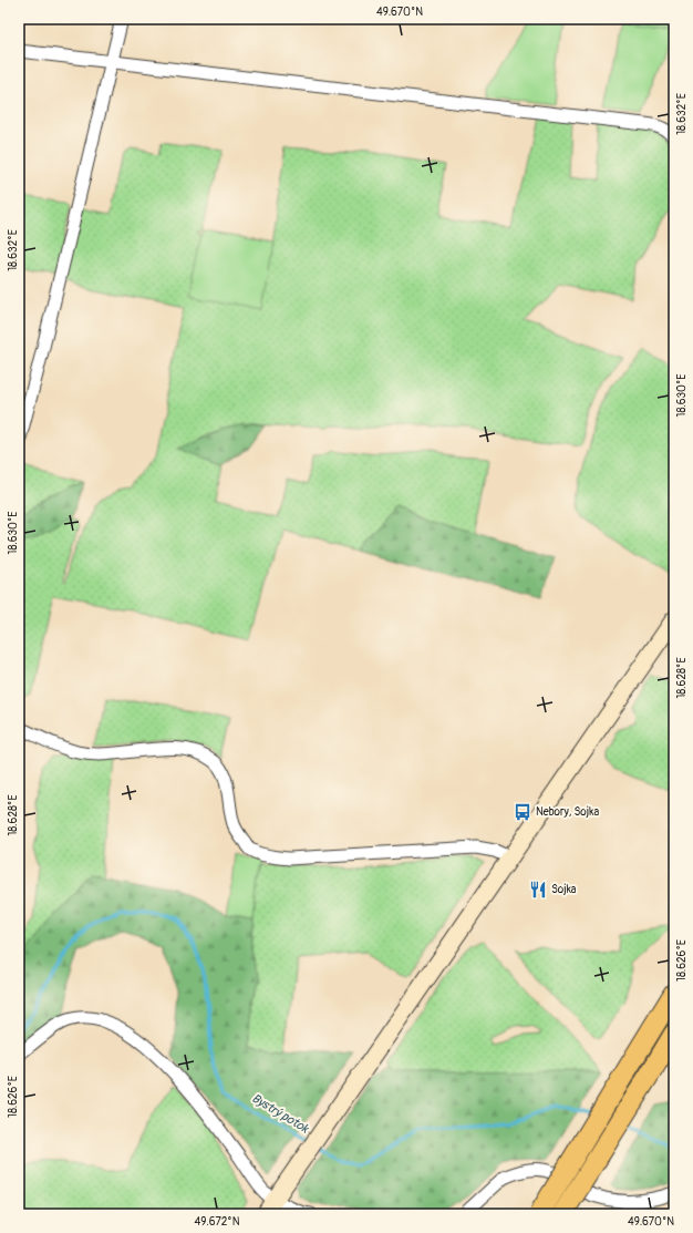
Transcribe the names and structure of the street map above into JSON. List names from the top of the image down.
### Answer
{
  "water": ["Bystrý potok"],
  "places": {
    "bus stop": ["Nebory, Sojka"],
    "restaurant": ["Sojka"]
  },
  "coordinates": [
    "49.670°N",
    "18.632°E",
    "18.630°E",
    "18.628°E",
    "18.626°E",
    "49.672°N"
  ]
}
